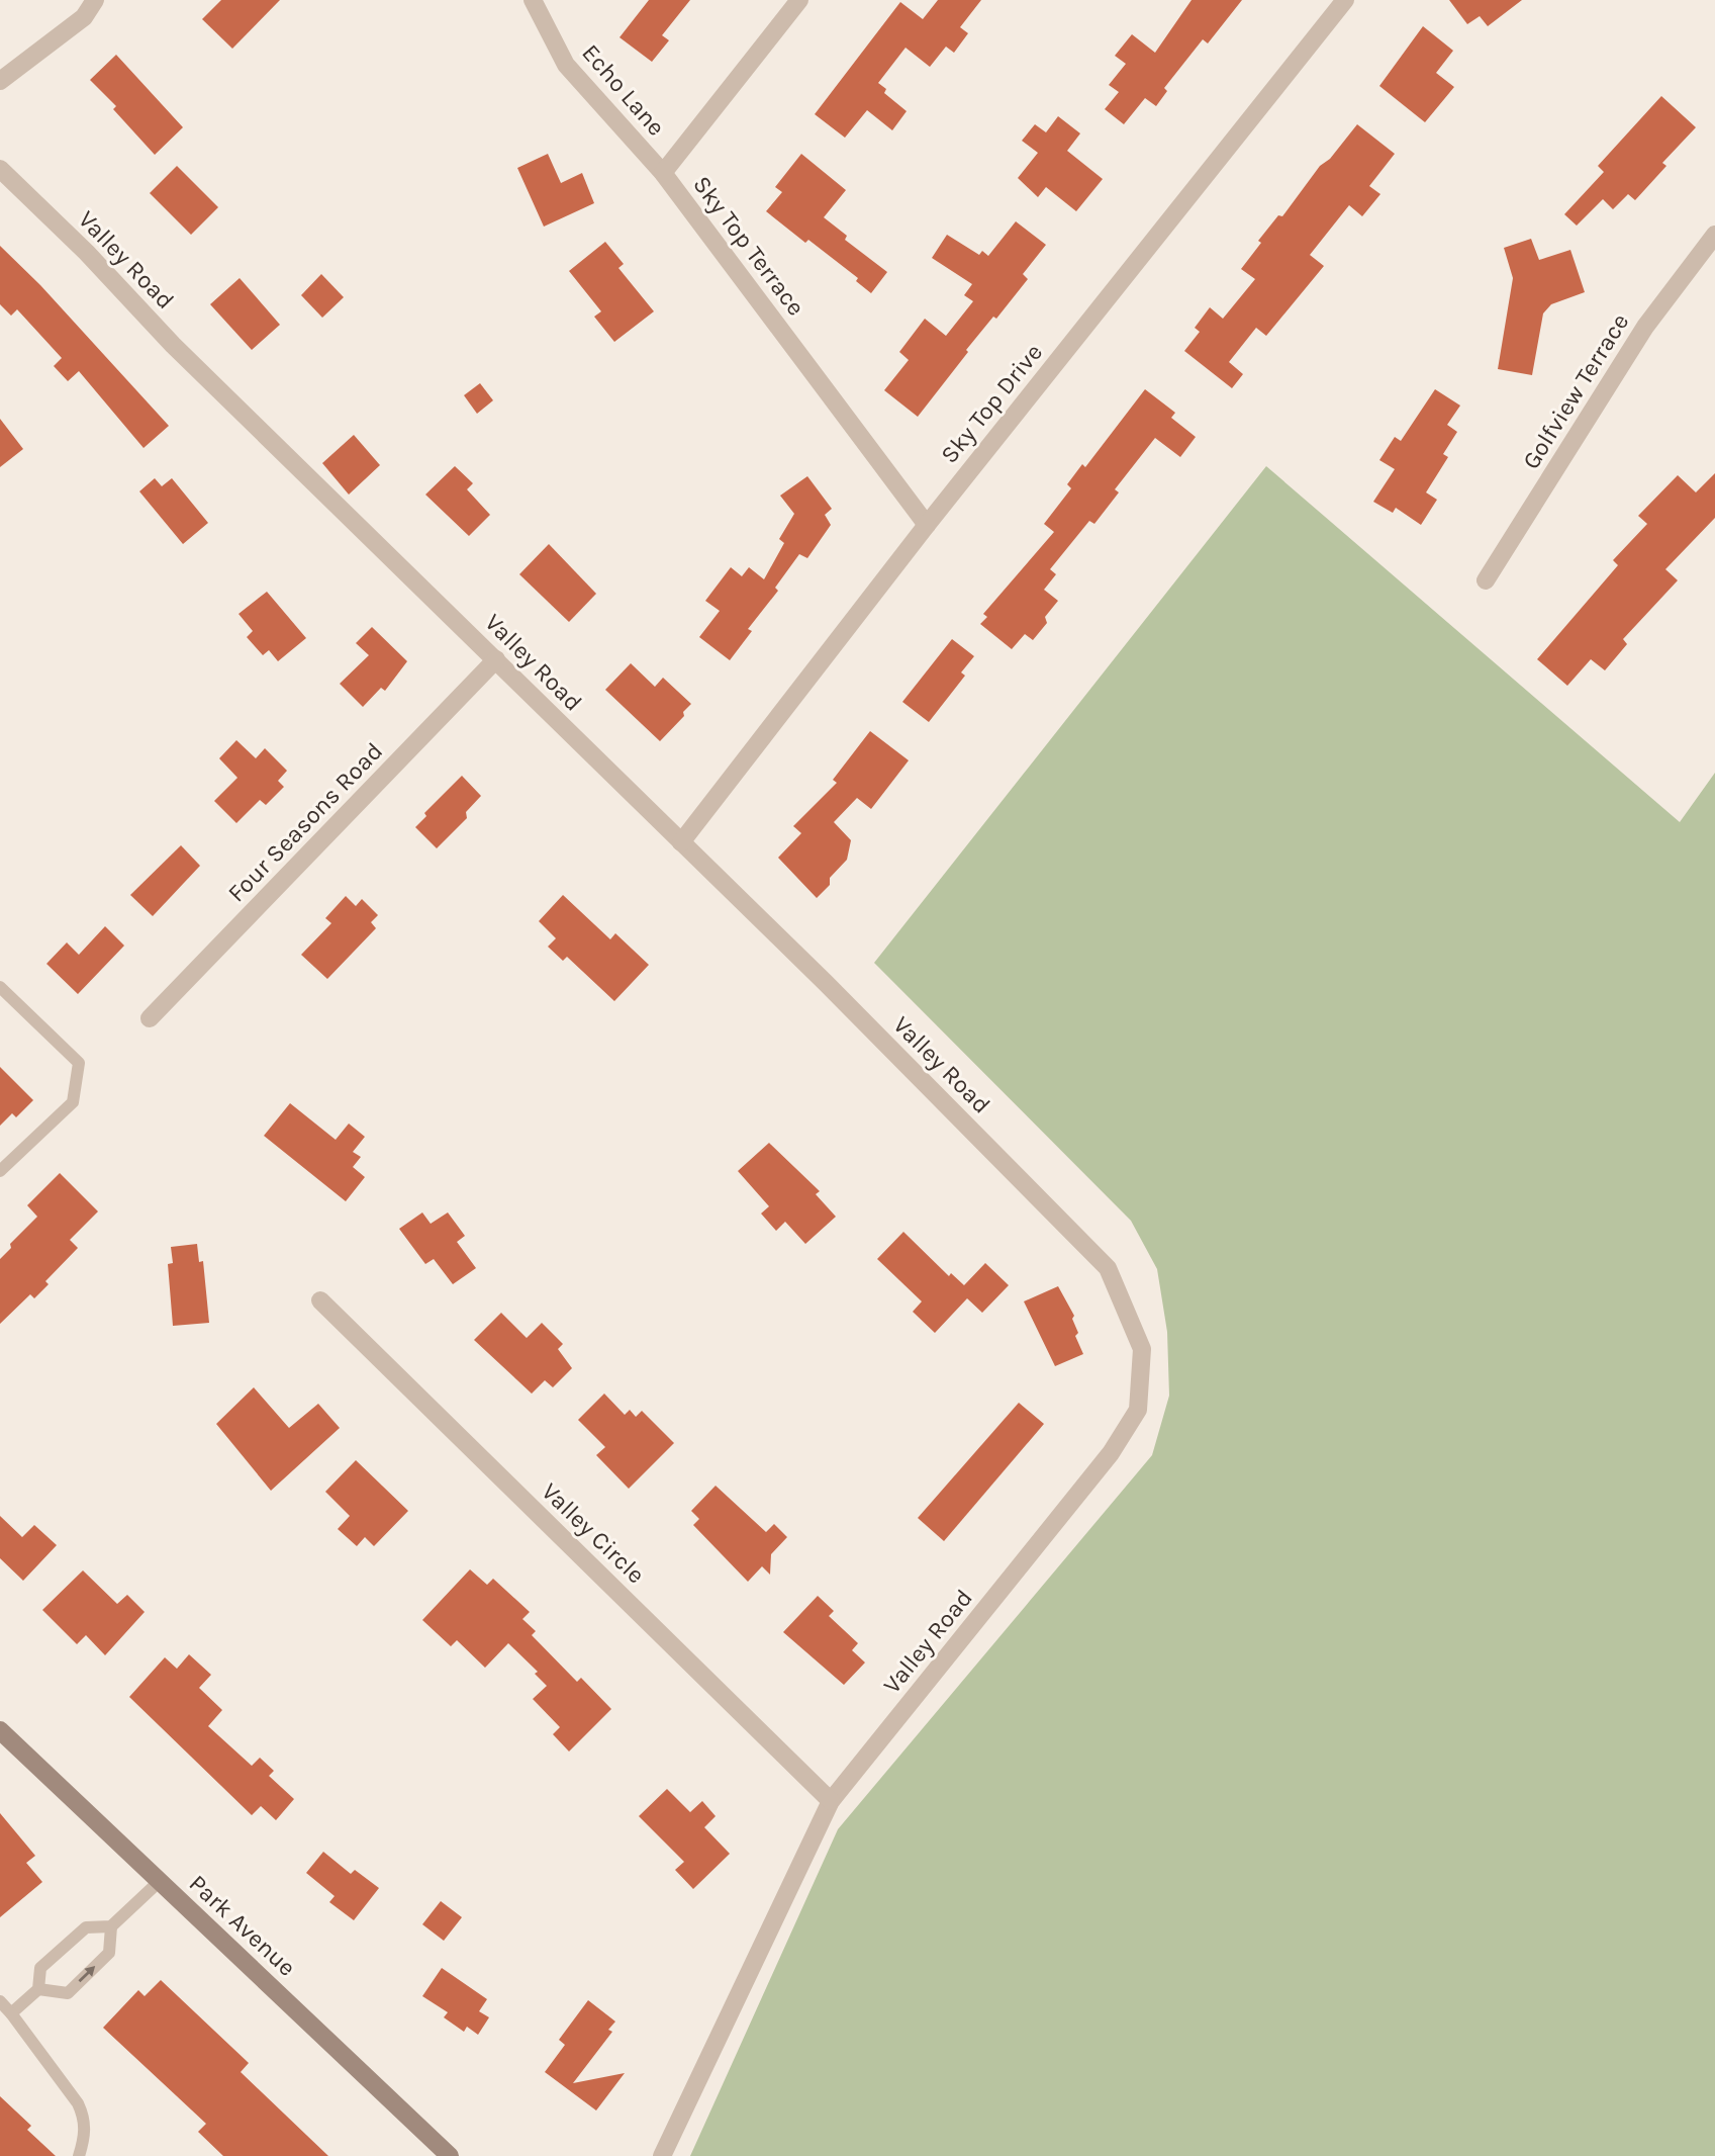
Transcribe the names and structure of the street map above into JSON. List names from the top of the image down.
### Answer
{
  "streets": {
    "main road": ["Park Avenue"],
    "street": [
      "Echo Lane",
      "Sky Top Terrace",
      "Valley Road",
      "Golfview Terrace",
      "Sky Top Drive",
      "Four Seasons Road",
      "Valley Circle"
    ]
  },
  "crossings": [
    ["Echo Lane", "Sky Top Terrace"],
    ["Sky Top Terrace", "Sky Top Drive"],
    ["Valley Road", "Sky Top Drive"],
    ["Valley Road", "Four Seasons Road"],
    ["Valley Road", "Valley Circle"]
  ]
}
